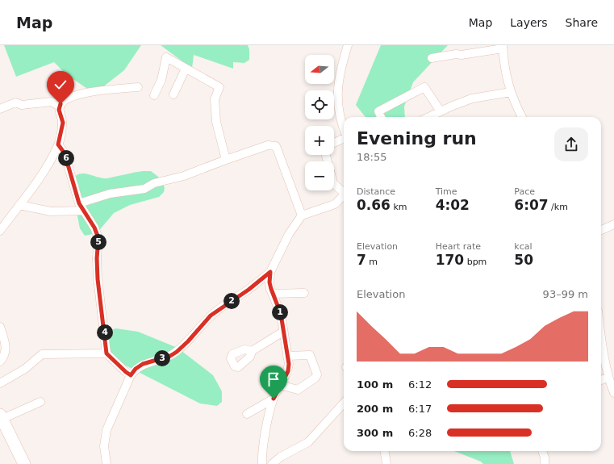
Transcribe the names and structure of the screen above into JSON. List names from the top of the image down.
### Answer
{
  "north": "left",
  "page": {
    "header": "Map",
    "nav": ["Map", "Layers", "Share"],
    "map_buttons": ["+", "−"],
    "heading": ["Evening run", "18:55"],
    "pins": [
      "6",
      "5",
      "2",
      "1",
      "4",
      "3"
    ],
    "stats": [
      ["Distance", "0.66 km"],
      ["Time", "4:02"],
      ["Pace", "6:07 /km"],
      ["Elevation", "7 m"],
      ["Heart rate", "170 bpm"],
      ["kcal", "50"]
    ],
    "chart": ["Elevation", "93–99 m"],
    "list": [
      {
        "name": "100 m",
        "note": "6:12"
      },
      {
        "name": "200 m",
        "note": "6:17"
      },
      {
        "name": "300 m",
        "note": "6:28"
      }
    ]
  }
}
